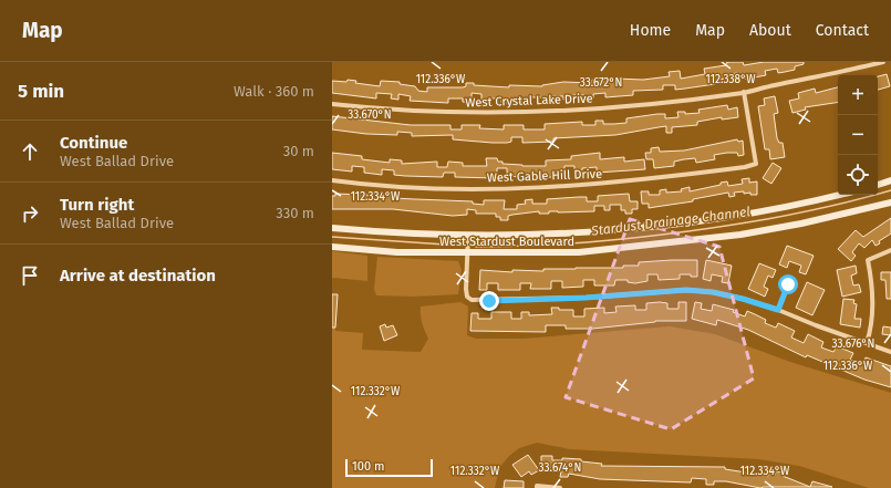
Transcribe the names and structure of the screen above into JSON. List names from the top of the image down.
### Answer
{
  "streets": {
    "street": ["West Crystal Lake Drive", "West Gable Hill Drive", "West Stardust Boulevard"]
  },
  "crossings": [
    ["West Crystal Lake Drive", "West Gable Hill Drive"]
  ],
  "water": ["Stardust Drainage Channel"],
  "scale_bar": "100 m",
  "page": {
    "header": "Map",
    "nav": [
      "Home",
      "Map",
      "About",
      "Contact"
    ],
    "heading": ["5 min", "Walk · 360 m"],
    "map_buttons": ["+", "−"],
    "list": [
      ["Continue", "West Ballad Drive", "30 m"],
      ["Turn right", "West Ballad Drive", "330 m"],
      "Arrive at destination"
    ],
    "scale": "100 m"
  },
  "coordinates": [
    "112.336°W",
    "112.338°W",
    "33.672°N",
    "33.670°N",
    "112.334°W",
    "33.676°N",
    "112.332°W",
    "33.674°N"
  ]
}
